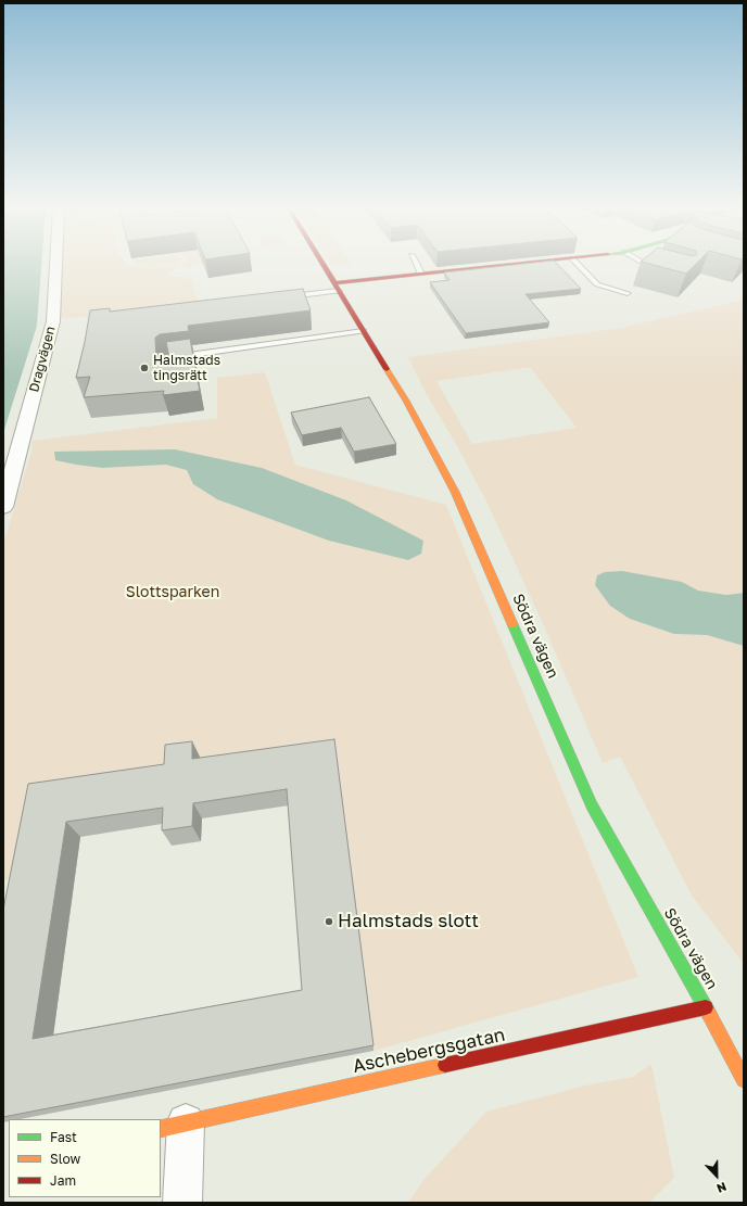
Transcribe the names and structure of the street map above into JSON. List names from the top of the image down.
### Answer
{
  "streets": {
    "street": ["Dragvägen", "Södra vägen", "Aschebergsgatan"]
  },
  "crossings": [
    ["Södra vägen", "Aschebergsgatan"]
  ],
  "parks": ["Slottsparken"],
  "places": ["Halmstads tingsrätt", "Halmstads slott"],
  "legend": ["Fast", "Slow", "Jam"],
  "north": "bottom"
}
